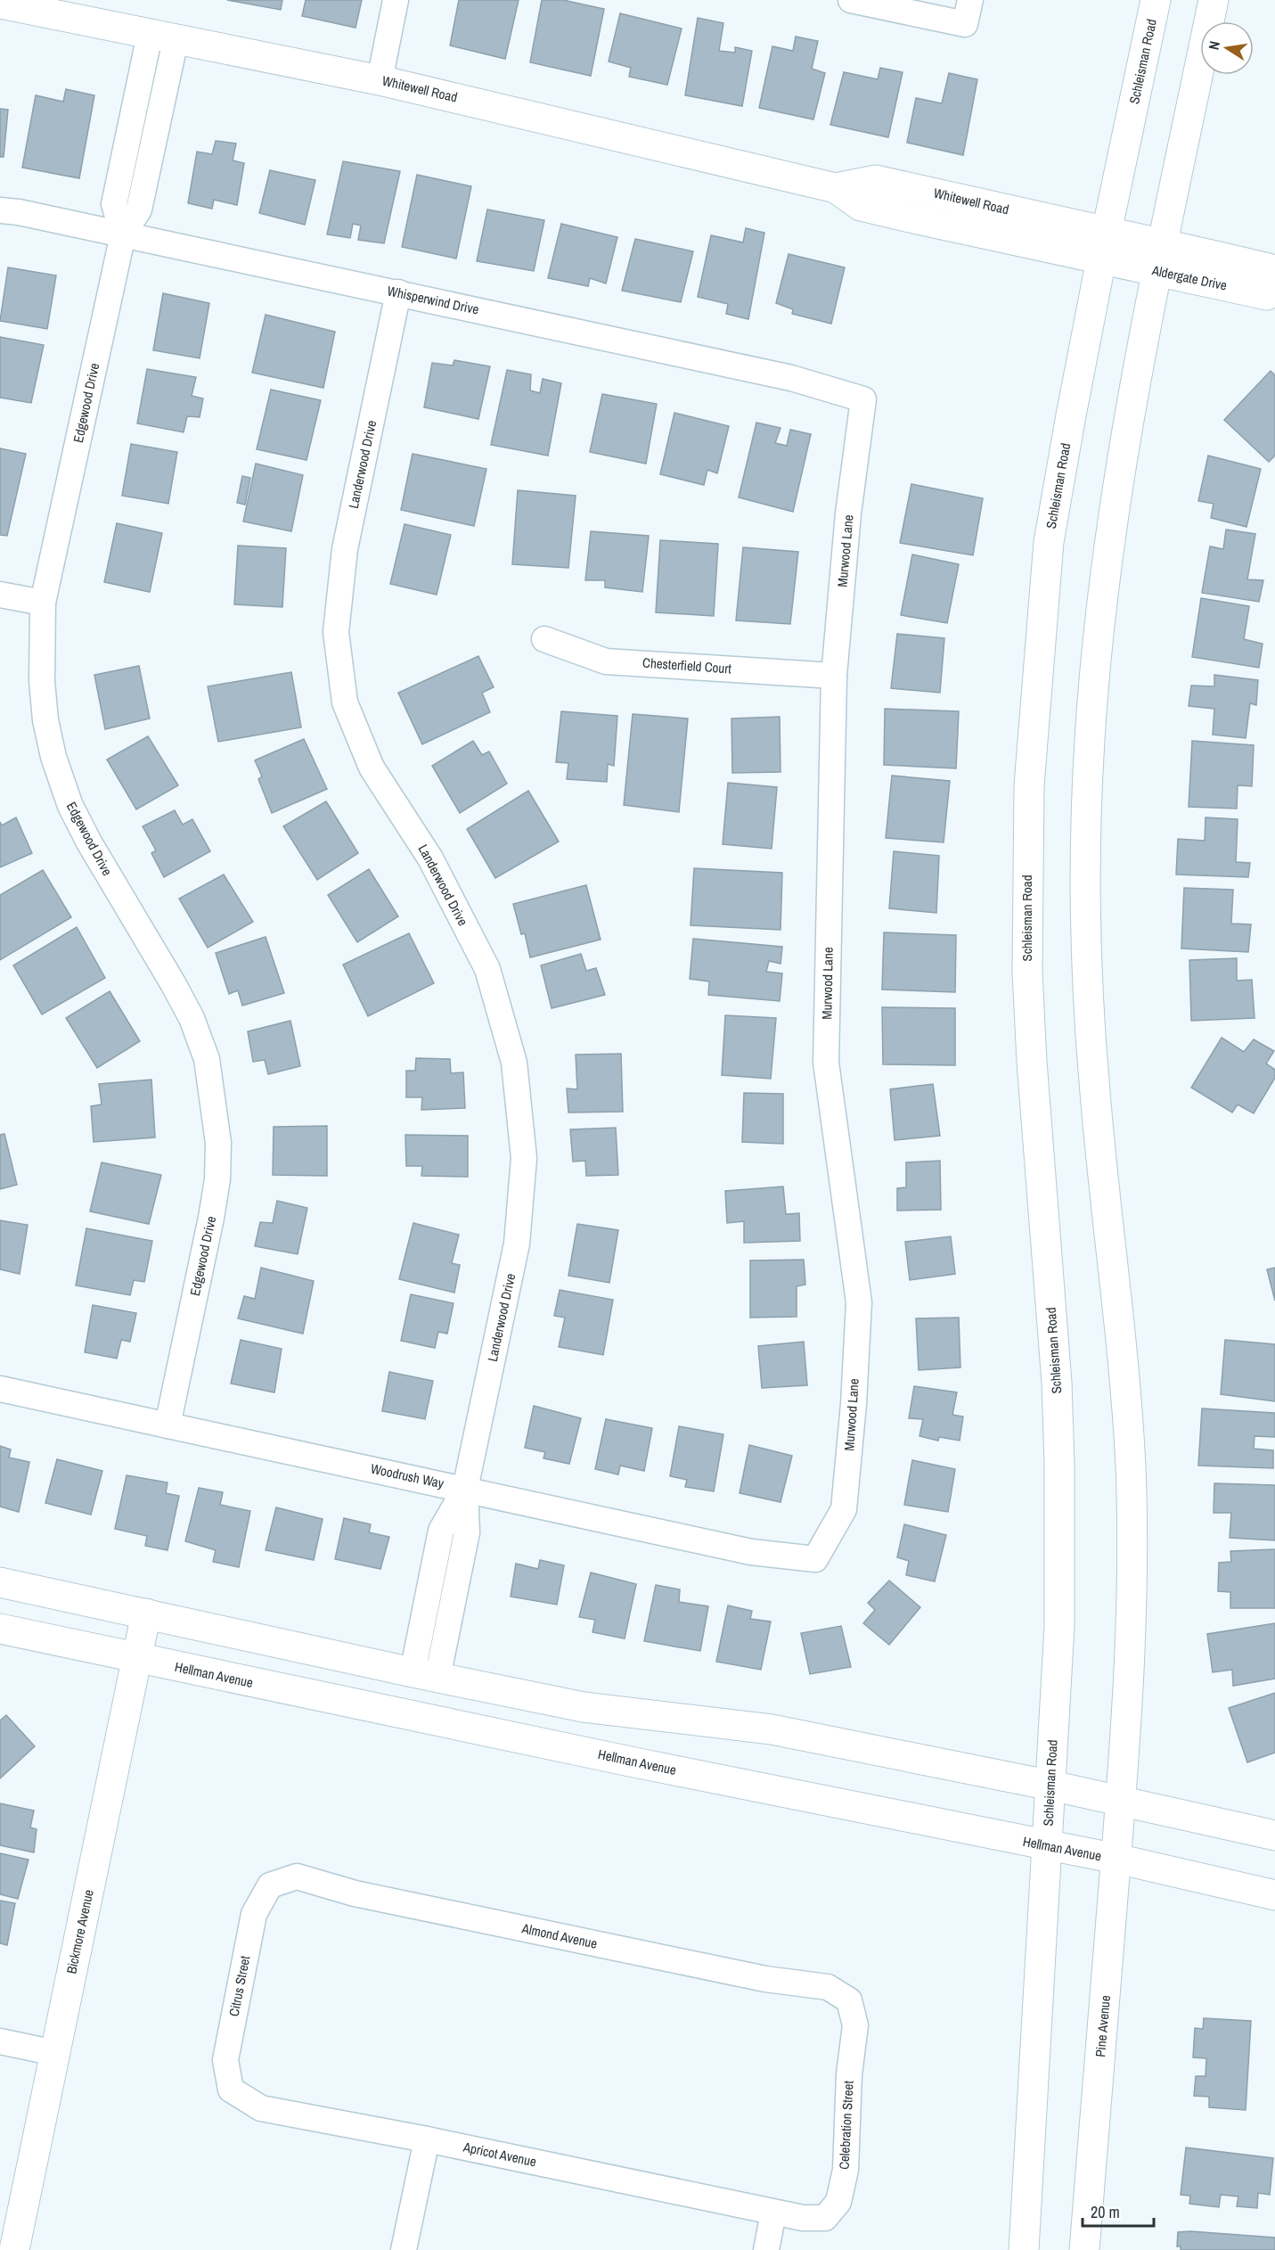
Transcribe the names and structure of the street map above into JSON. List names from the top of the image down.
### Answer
{
  "streets": {
    "main road": [
      "Schleisman Road",
      "Whitewell Road",
      "Aldergate Drive",
      "Hellman Avenue",
      "Bickmore Avenue",
      "Pine Avenue"
    ],
    "street": [
      "Whisperwind Drive",
      "Edgewood Drive",
      "Landerwood Drive",
      "Murwood Lane",
      "Chesterfield Court",
      "Woodrush Way",
      "Almond Avenue",
      "Citrus Street",
      "Celebration Street",
      "Apricot Avenue"
    ]
  },
  "crossings": [
    ["Schleisman Road", "Whitewell Road"],
    ["Schleisman Road", "Aldergate Drive"],
    ["Schleisman Road", "Hellman Avenue"],
    ["Whitewell Road", "Aldergate Drive"],
    ["Whitewell Road", "Edgewood Drive"],
    ["Whisperwind Drive", "Edgewood Drive"],
    ["Whisperwind Drive", "Landerwood Drive"],
    ["Whisperwind Drive", "Murwood Lane"],
    ["Edgewood Drive", "Woodrush Way"],
    ["Landerwood Drive", "Woodrush Way"],
    ["Murwood Lane", "Chesterfield Court"],
    ["Murwood Lane", "Woodrush Way"],
    ["Hellman Avenue", "Bickmore Avenue"],
    ["Hellman Avenue", "Pine Avenue"],
    ["Almond Avenue", "Citrus Street"],
    ["Almond Avenue", "Celebration Street"],
    ["Citrus Street", "Apricot Avenue"],
    ["Celebration Street", "Apricot Avenue"]
  ],
  "scale_bar": "20 m",
  "north": "left"
}
